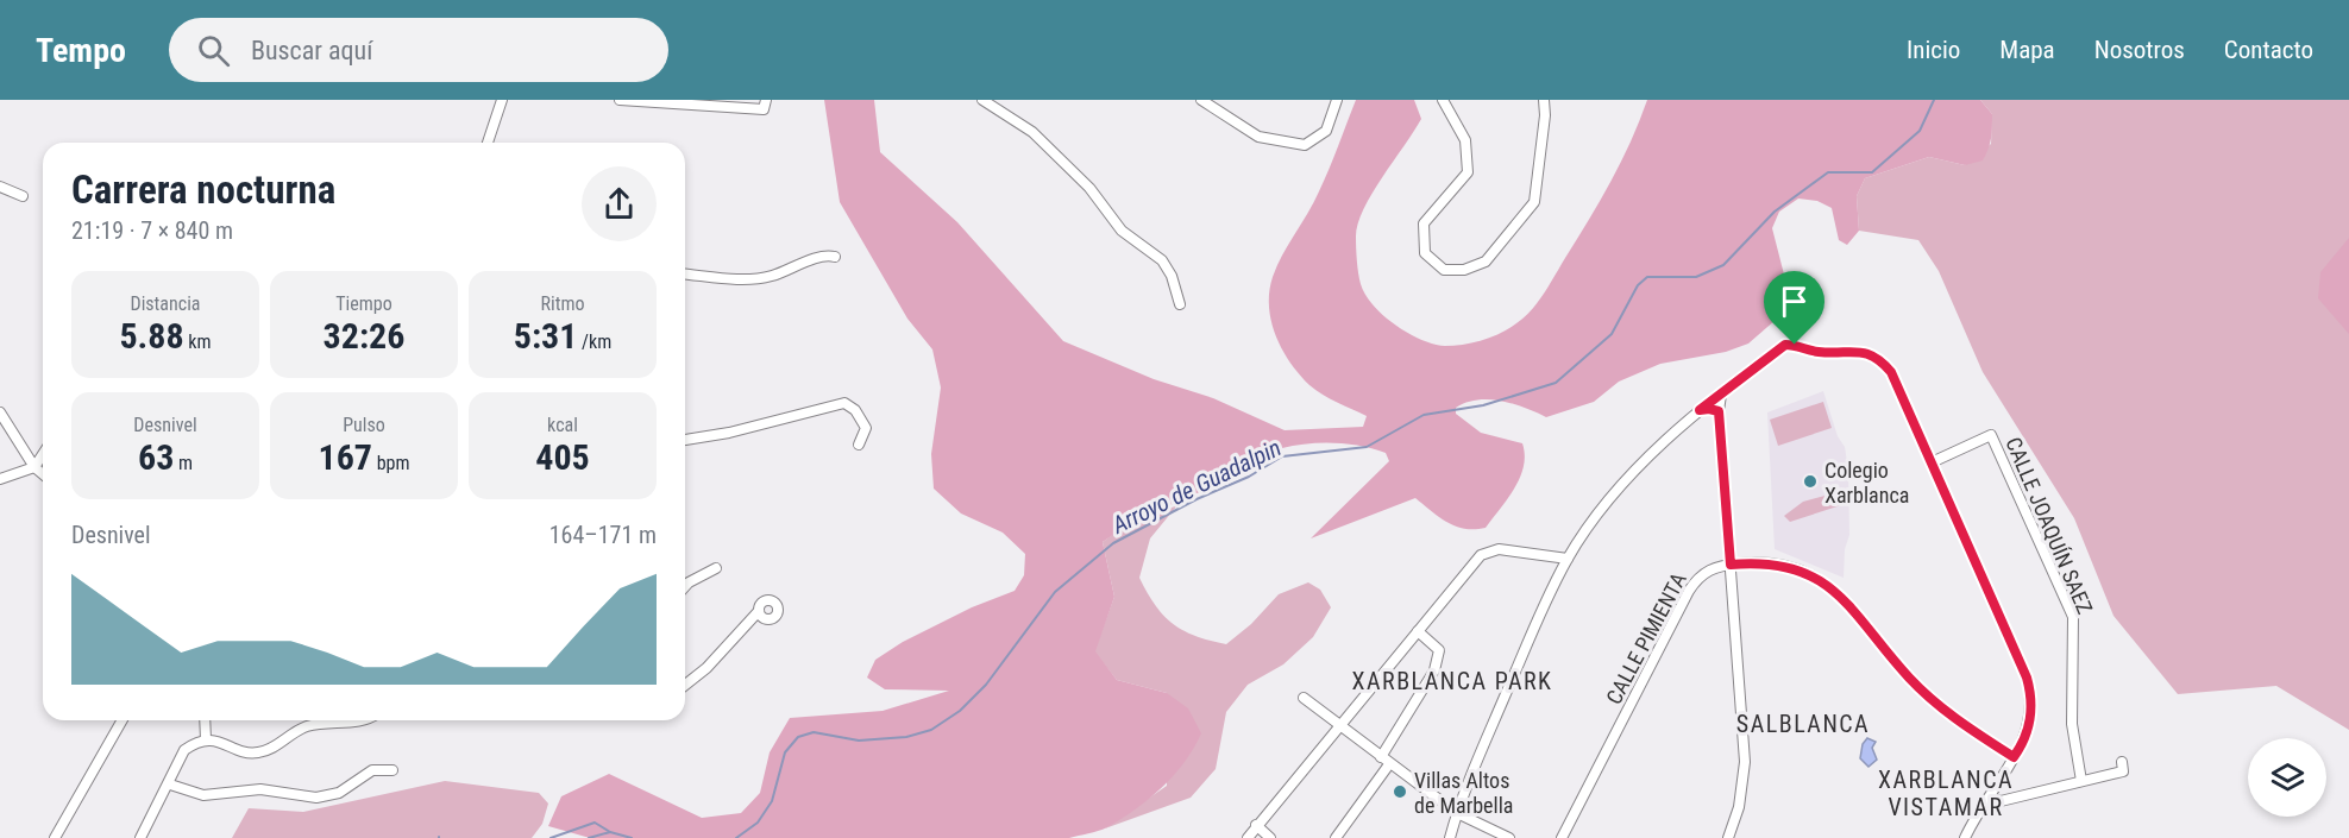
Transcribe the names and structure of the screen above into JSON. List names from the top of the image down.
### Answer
{
  "streets": {
    "street": ["CALLE JOAQUÍN SAEZ", "CALLE PIMIENTA"]
  },
  "districts": ["XARBLANCA PARK", "SALBLANCA", "XARBLANCA VISTAMAR"],
  "water": ["Arroyo de Guadalpin"],
  "places": ["Colegio Xarblanca", "Villas Altos de Marbella"],
  "page": {
    "header": "Tempo",
    "search": "Buscar aquí",
    "nav": [
      "Inicio",
      "Mapa",
      "Nosotros",
      "Contacto"
    ],
    "heading": ["Carrera nocturna", "21:19 · 7 × 840 m"],
    "stats": [
      ["Distancia", "5.88 km"],
      ["Tiempo", "32:26"],
      ["Ritmo", "5:31 /km"],
      ["Desnivel", "63 m"],
      ["Pulso", "167 bpm"],
      ["kcal", "405"]
    ],
    "chart": ["Desnivel", "164–171 m"]
  }
}
